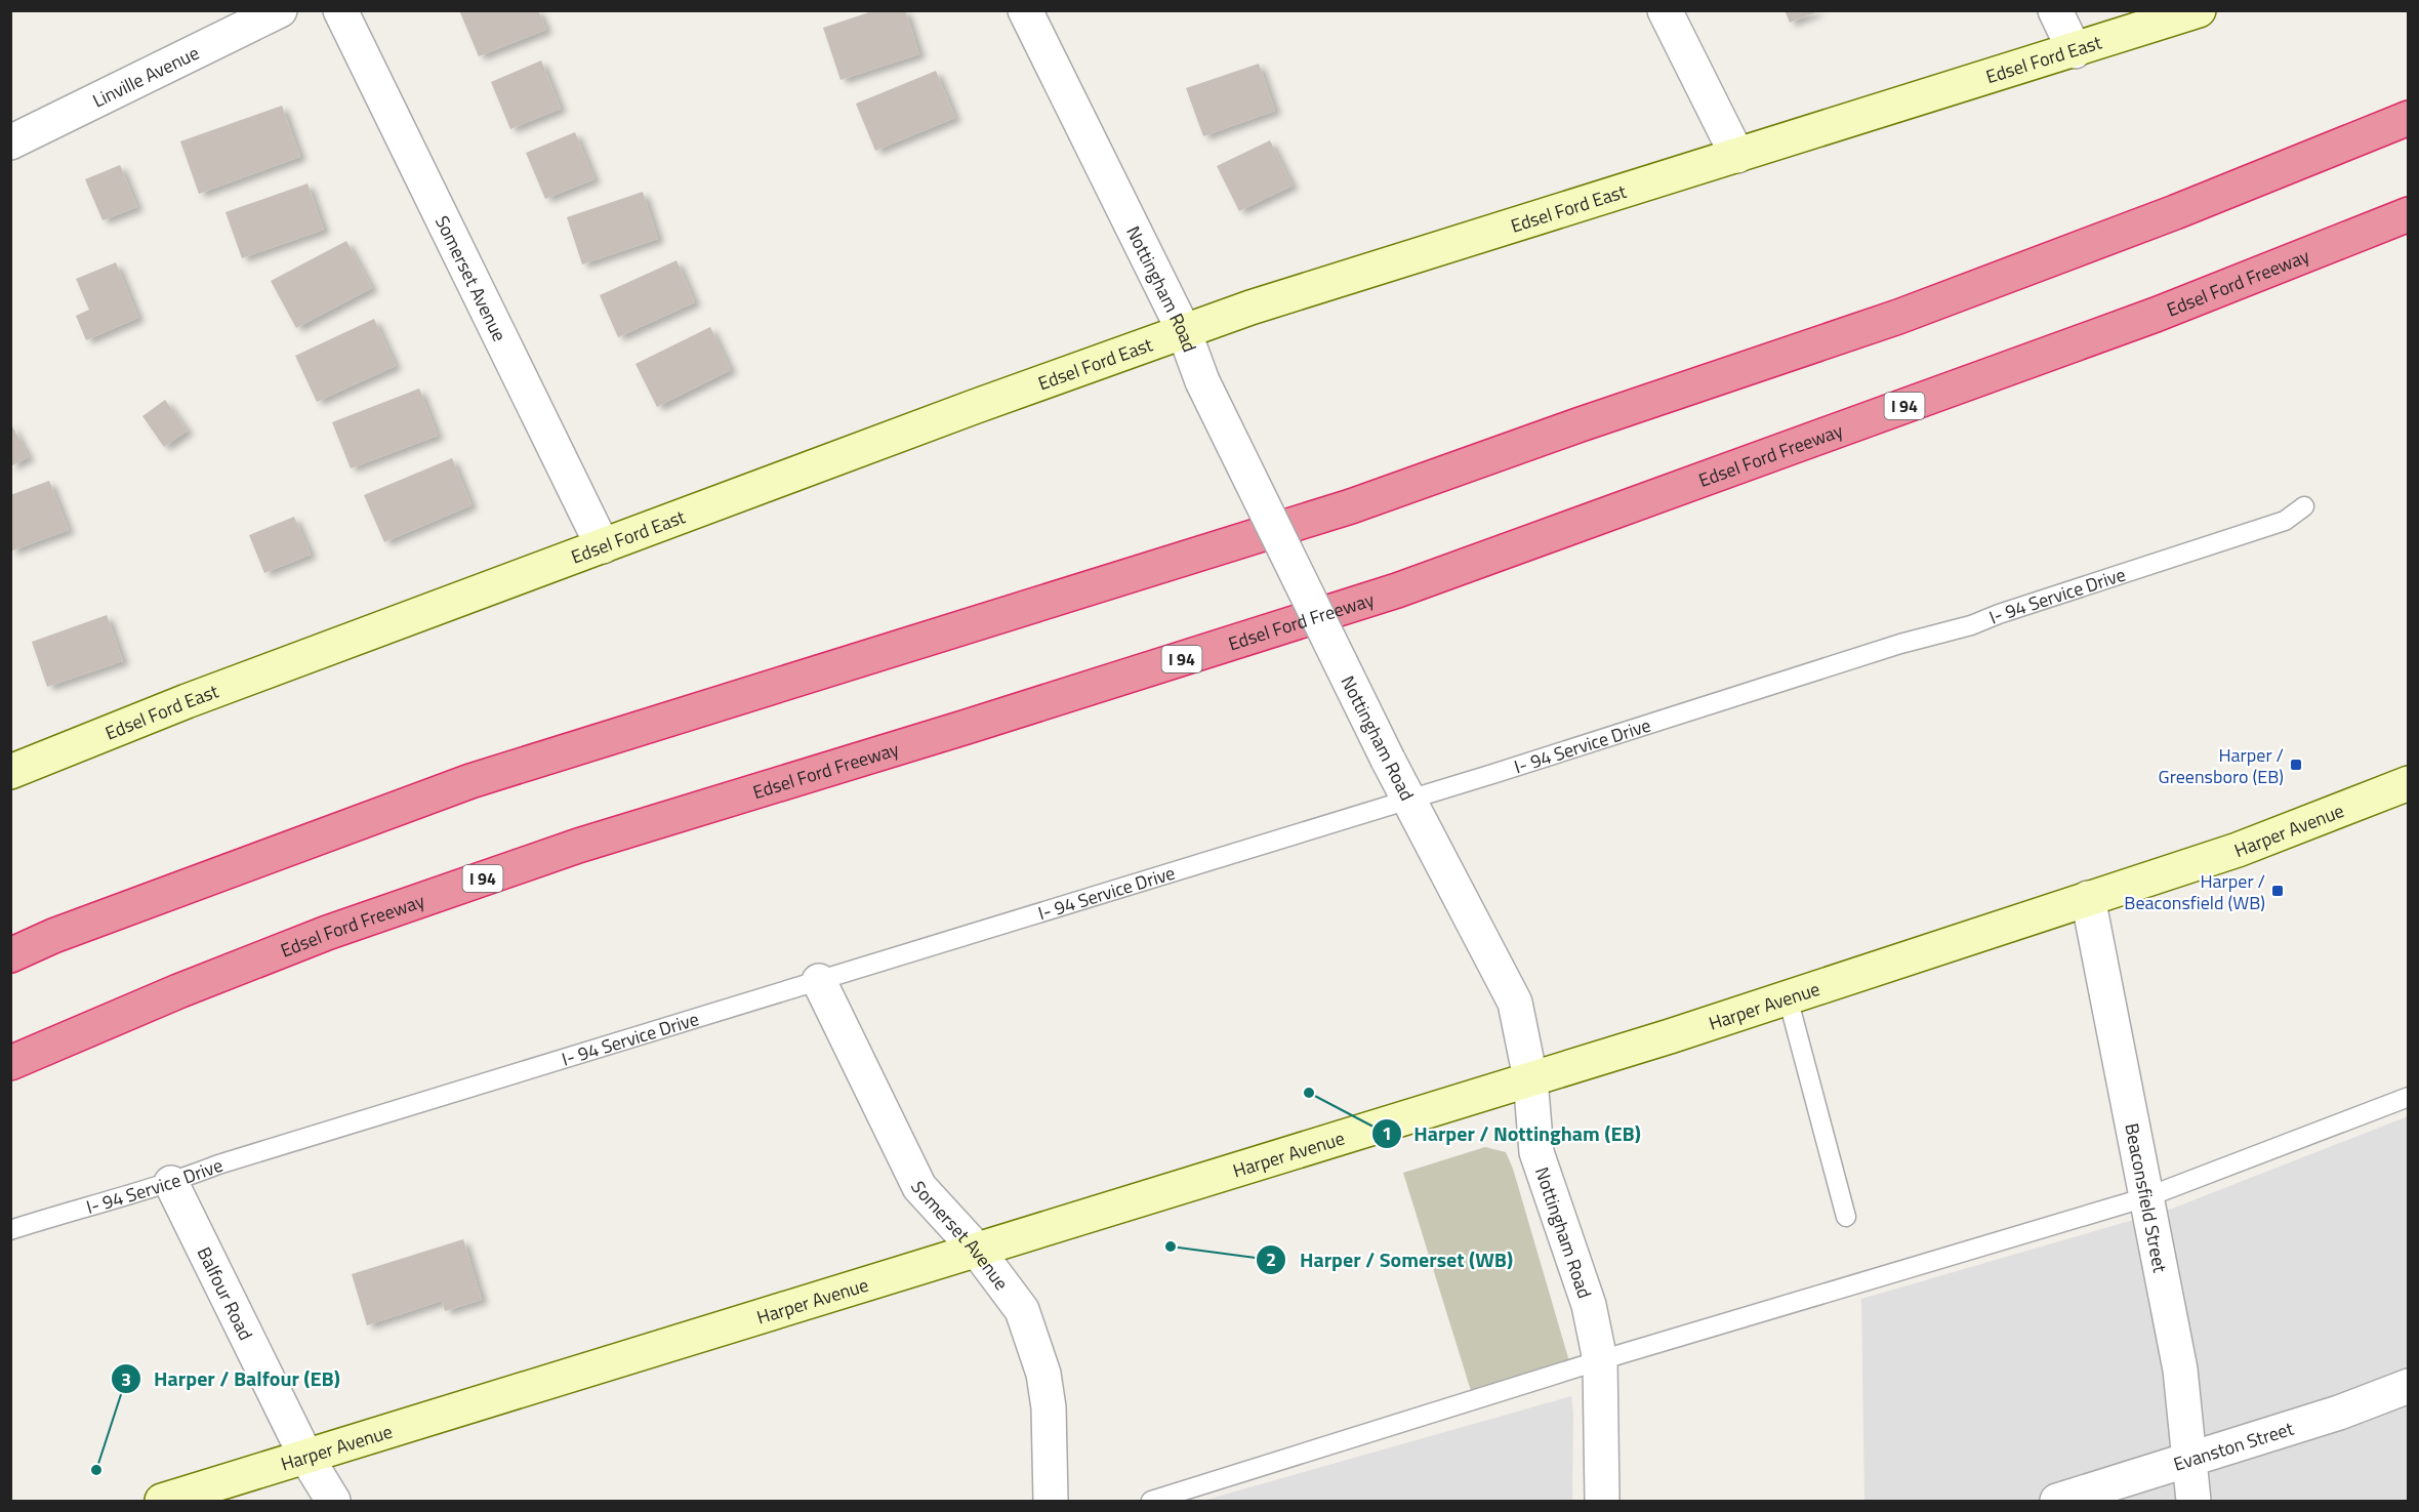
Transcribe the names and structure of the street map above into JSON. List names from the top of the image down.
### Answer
{
  "streets": {
    "highway": ["Edsel Ford Freeway", "I 94"],
    "main road": ["Edsel Ford East", "Harper Avenue"],
    "street": [
      "Linville Avenue",
      "Somerset Avenue",
      "Nottingham Road",
      "Beaconsfield Street",
      "Balfour Road",
      "Evanston Street"
    ],
    "lane": ["I- 94 Service Drive"]
  },
  "crossings": [
    ["Edsel Ford East", "Somerset Avenue"],
    ["Edsel Ford East", "Nottingham Road"],
    ["Somerset Avenue", "I- 94 Service Drive"],
    ["Somerset Avenue", "Harper Avenue"],
    ["Nottingham Road", "I- 94 Service Drive"],
    ["Nottingham Road", "Harper Avenue"],
    ["I- 94 Service Drive", "Balfour Road"],
    ["Harper Avenue", "Beaconsfield Street"],
    ["Harper Avenue", "Balfour Road"],
    ["Beaconsfield Street", "Evanston Street"]
  ],
  "places": {
    "transit": ["Harper / Greensboro (EB)", "Harper / Beaconsfield (WB)"],
    "other": ["Harper / Nottingham (EB)", "Harper / Somerset (WB)", "Harper / Balfour (EB)"]
  }
}
